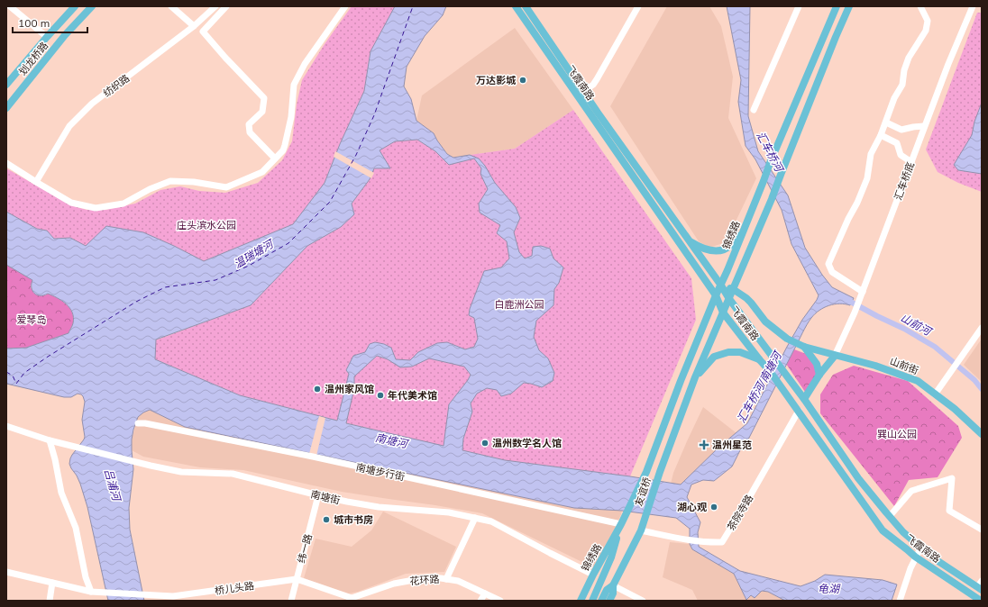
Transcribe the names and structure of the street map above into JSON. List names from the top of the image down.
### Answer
{
  "streets": {
    "main road": [
      "划龙桥路",
      "飞霞南路",
      "锦绣路",
      "山前街",
      "友谊桥"
    ],
    "street": [
      "纺织路",
      "汇车桥底",
      "南塘步行街",
      "南塘街",
      "茶院寺路",
      "纬一路",
      "花环路",
      "桥儿头路"
    ]
  },
  "crossings": [
    ["飞霞南路", "锦绣路"],
    ["飞霞南路", "山前街"],
    ["飞霞南路", "茶院寺路"],
    ["汇车桥底", "山前街"],
    ["锦绣路", "山前街"],
    ["锦绣路", "南塘步行街"],
    ["锦绣路", "友谊桥"],
    ["锦绣路", "南塘街"],
    ["友谊桥", "茶院寺路"],
    ["南塘街", "纬一路"],
    ["纬一路", "桥儿头路"]
  ],
  "water": [
    "汇车桥河",
    "温瑞塘河",
    "山前河",
    "汇车桥河/南塘河",
    "南塘河",
    "吕浦河",
    "龟湖"
  ],
  "parks": [
    "庄头滨水公园",
    "白鹿洲公园",
    "爱琴岛",
    "巽山公园"
  ],
  "places": {
    "other": [
      "万达影城",
      "温州家风馆",
      "年代美术馆",
      "温州数学名人馆",
      "湖心观",
      "城市书房"
    ],
    "health": ["温州星范"]
  },
  "scale_bar": "100 m"
}
